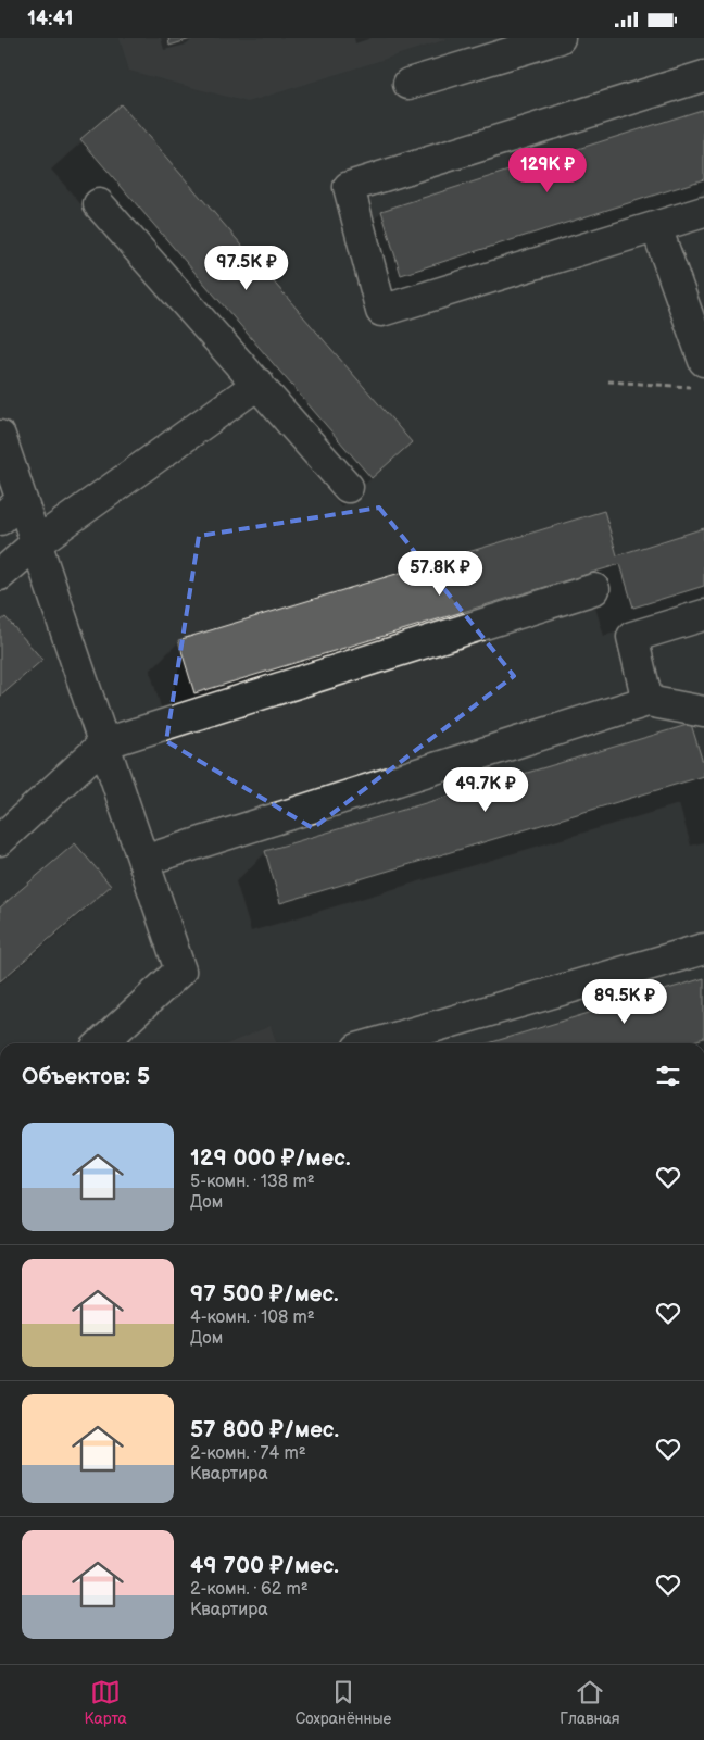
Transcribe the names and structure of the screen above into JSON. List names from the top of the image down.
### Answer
{
  "page": {
    "status": "14:41",
    "price": [
      "129K ₽",
      "97.5K ₽",
      "57.8K ₽",
      "49.7K ₽",
      "89.5K ₽"
    ],
    "heading": "Объектов: 5",
    "list": [
      {
        "name": "129 000 ₽/мес.",
        "note": "5-комн. · 138 m² · Дом"
      },
      {
        "name": "97 500 ₽/мес.",
        "note": "4-комн. · 108 m² · Дом"
      },
      {
        "name": "57 800 ₽/мес.",
        "note": "2-комн. · 74 m² · Квартира"
      },
      {
        "name": "49 700 ₽/мес.",
        "note": "2-комн. · 62 m² · Квартира"
      }
    ],
    "tabs": ["Карта", "Сохранённые", "Главная"]
  }
}
